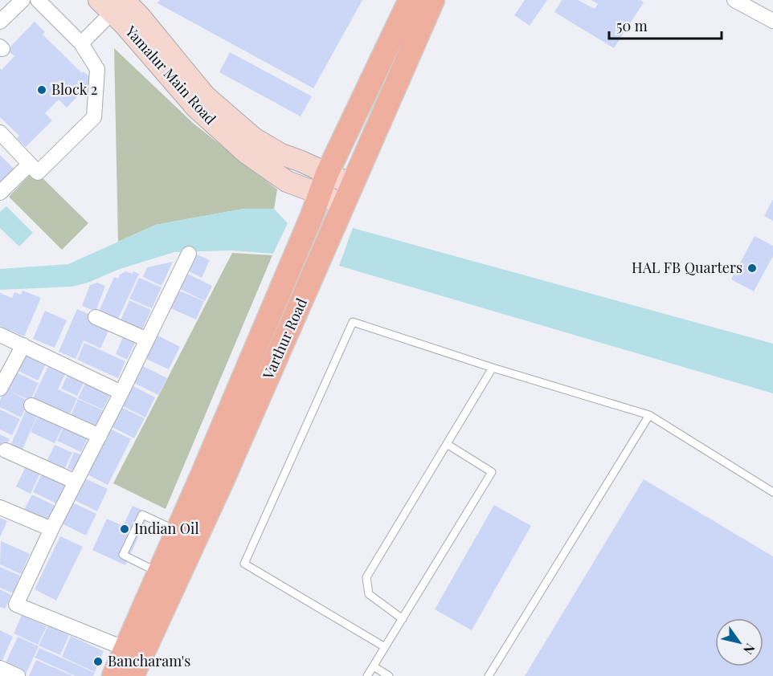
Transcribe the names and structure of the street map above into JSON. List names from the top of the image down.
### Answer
{
  "streets": {
    "main road": ["Varthur Road"],
    "street": ["Yamalur Main Road"]
  },
  "crossings": [
    ["Yamalur Main Road", "Varthur Road"]
  ],
  "places": [
    "Block 2",
    "HAL FB Quarters",
    "Indian Oil",
    "Bancharam's"
  ],
  "scale_bar": "50 m",
  "north": "bottom right"
}
